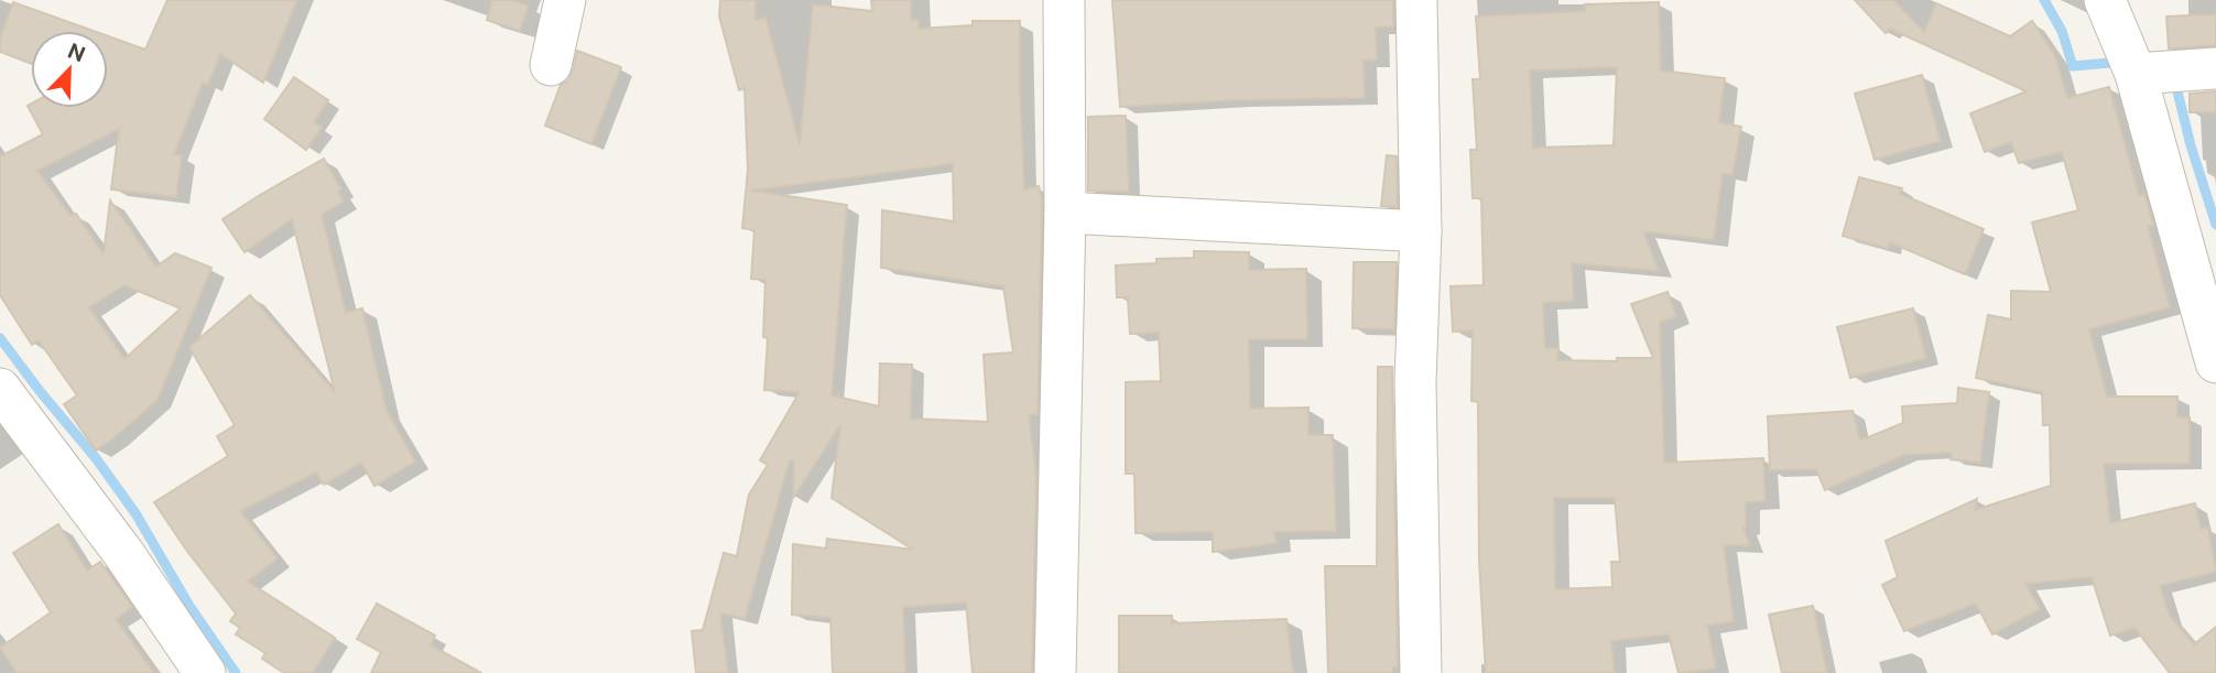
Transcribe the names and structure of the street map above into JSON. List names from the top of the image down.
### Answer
{
  "north": "top right"
}
